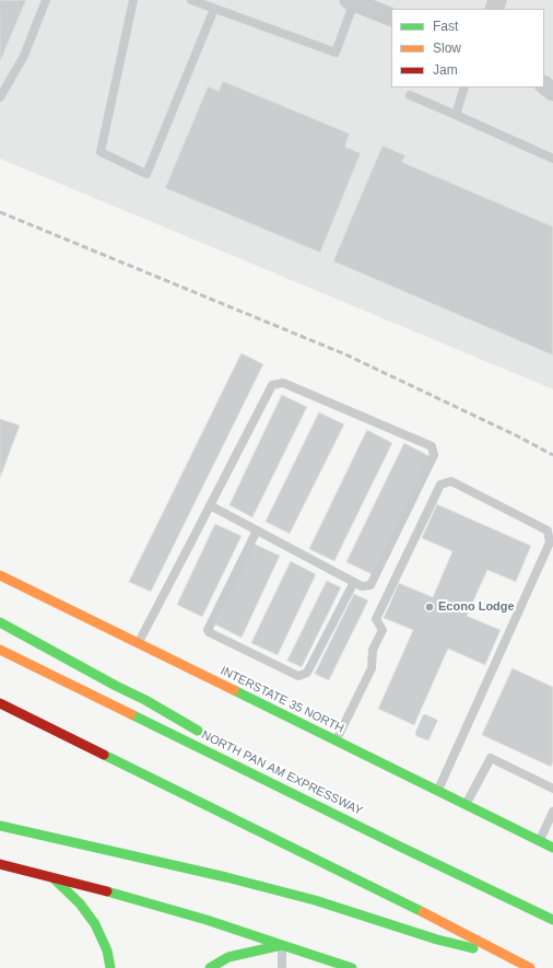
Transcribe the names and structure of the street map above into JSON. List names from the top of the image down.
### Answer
{
  "streets": {
    "main road": ["INTERSTATE 35 NORTH", "NORTH PAN AM EXPRESSWAY"]
  },
  "places": ["Econo Lodge"],
  "legend": ["Fast", "Slow", "Jam"]
}
